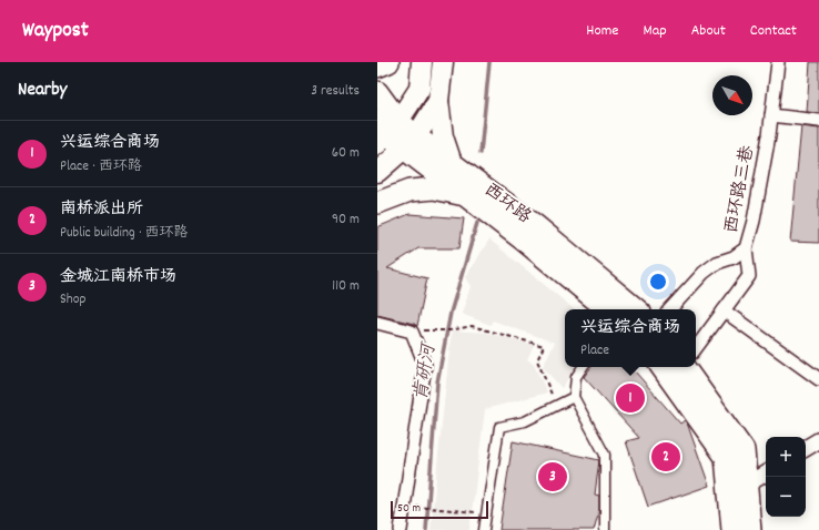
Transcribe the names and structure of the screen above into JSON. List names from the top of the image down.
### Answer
{
  "streets": {
    "highway": ["西环路"],
    "street": ["西环路三巷"]
  },
  "water": ["肯研河"],
  "scale_bar": "50 m",
  "north": "bottom right",
  "page": {
    "header": "Waypost",
    "nav": [
      "Home",
      "Map",
      "About",
      "Contact"
    ],
    "heading": ["Nearby", "3 results"],
    "list": [
      {
        "mark": "1",
        "name": "兴运综合商场",
        "note": "Place · 西环路",
        "value": "60 m"
      },
      {
        "mark": "2",
        "name": "南桥派出所",
        "note": "Public building · 西环路",
        "value": "90 m"
      },
      {
        "mark": "3",
        "name": "金城江南桥市场",
        "note": "Shop",
        "value": "110 m"
      }
    ],
    "popup": ["兴运综合商场", "Place"],
    "pins": ["1", "2", "3"],
    "map_buttons": ["+", "−"],
    "scale": "50 m"
  }
}
